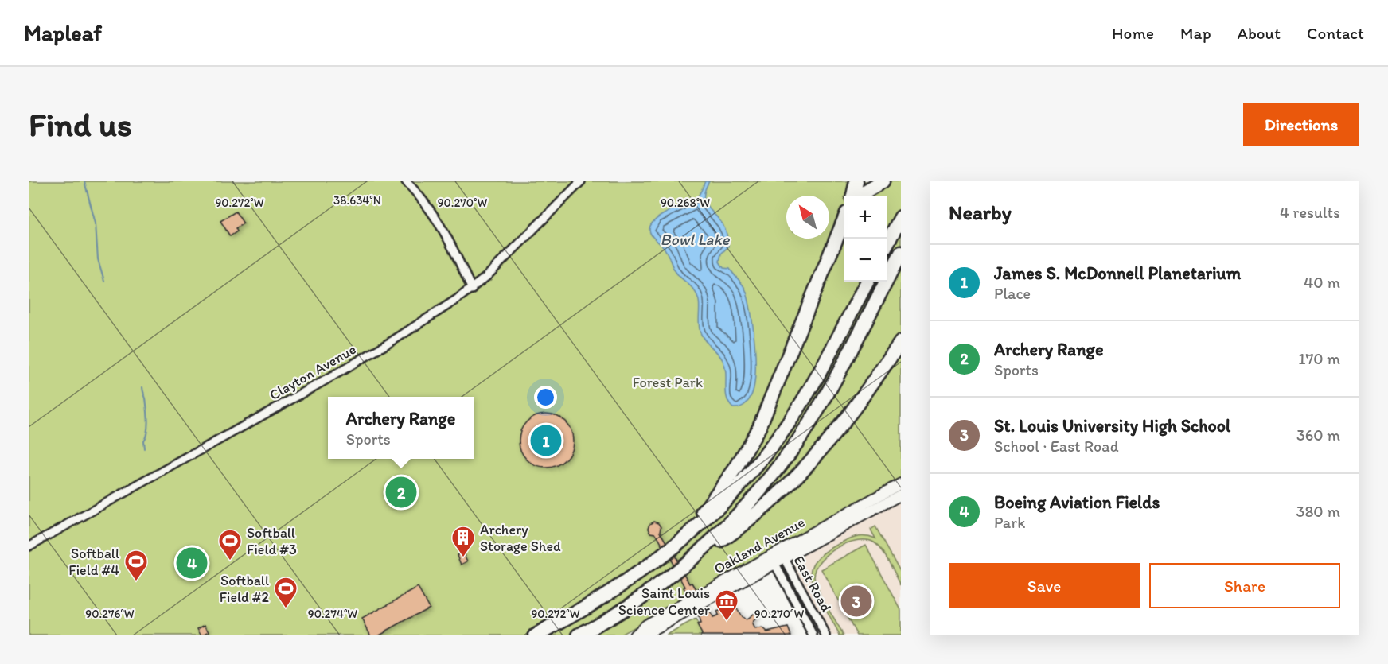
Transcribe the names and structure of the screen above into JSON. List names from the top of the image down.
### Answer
{
  "streets": {
    "street": ["Clayton Avenue", "Oakland Avenue", "East Road"]
  },
  "crossings": [
    ["Oakland Avenue", "East Road"]
  ],
  "water": ["Bowl Lake"],
  "parks": ["Forest Park"],
  "places": {
    "building": ["Archery Storage Shed"],
    "sports": ["Softball Field #3", "Softball Field #4", "Softball Field #2"],
    "museum": ["Saint Louis Science Center"]
  },
  "north": "top left",
  "page": {
    "header": "Mapleaf",
    "nav": [
      "Home",
      "Map",
      "About",
      "Contact"
    ],
    "buttons": [
      "Directions",
      ["Save", "Share"]
    ],
    "title": "Find us",
    "heading": ["Nearby", "4 results"],
    "map_buttons": ["+", "−"],
    "list": [
      {
        "mark": "1",
        "name": "James S. McDonnell Planetarium",
        "note": "Place",
        "value": "40 m"
      },
      {
        "mark": "2",
        "name": "Archery Range",
        "note": "Sports",
        "value": "170 m"
      },
      {
        "mark": "3",
        "name": "St. Louis University High School",
        "note": "School · East Road",
        "value": "360 m"
      },
      {
        "mark": "4",
        "name": "Boeing Aviation Fields",
        "note": "Park",
        "value": "380 m"
      }
    ],
    "popup": ["Archery Range", "Sports"],
    "pins": [
      "1",
      "2",
      "4",
      "3"
    ]
  },
  "coordinates": [
    "38.634°N",
    "90.272°W",
    "90.270°W",
    "90.268°W",
    "90.276°W",
    "90.274°W"
  ]
}
